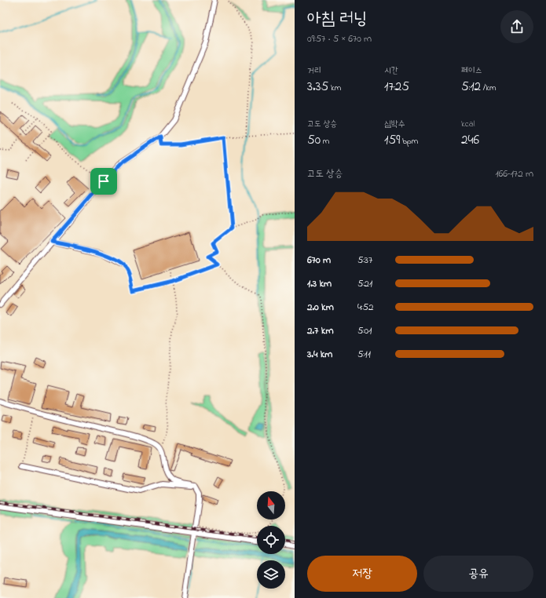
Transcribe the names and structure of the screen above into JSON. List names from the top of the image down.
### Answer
{
  "north": "top",
  "page": {
    "heading": ["아침 러닝", "09:57 · 5 × 670 m"],
    "stats": [
      ["거리", "3.35 km"],
      ["시간", "17:25"],
      ["페이스", "5:12 /km"],
      ["고도 상승", "50 m"],
      ["심박수", "159 bpm"],
      ["kcal", "246"]
    ],
    "chart": ["고도 상승", "166–172 m"],
    "list": [
      {
        "name": "670 m",
        "note": "5:37"
      },
      {
        "name": "1.3 km",
        "note": "5:21"
      },
      {
        "name": "2.0 km",
        "note": "4:52"
      },
      {
        "name": "2.7 km",
        "note": "5:01"
      },
      {
        "name": "3.4 km",
        "note": "5:11"
      }
    ],
    "buttons": ["저장", "공유"]
  }
}
